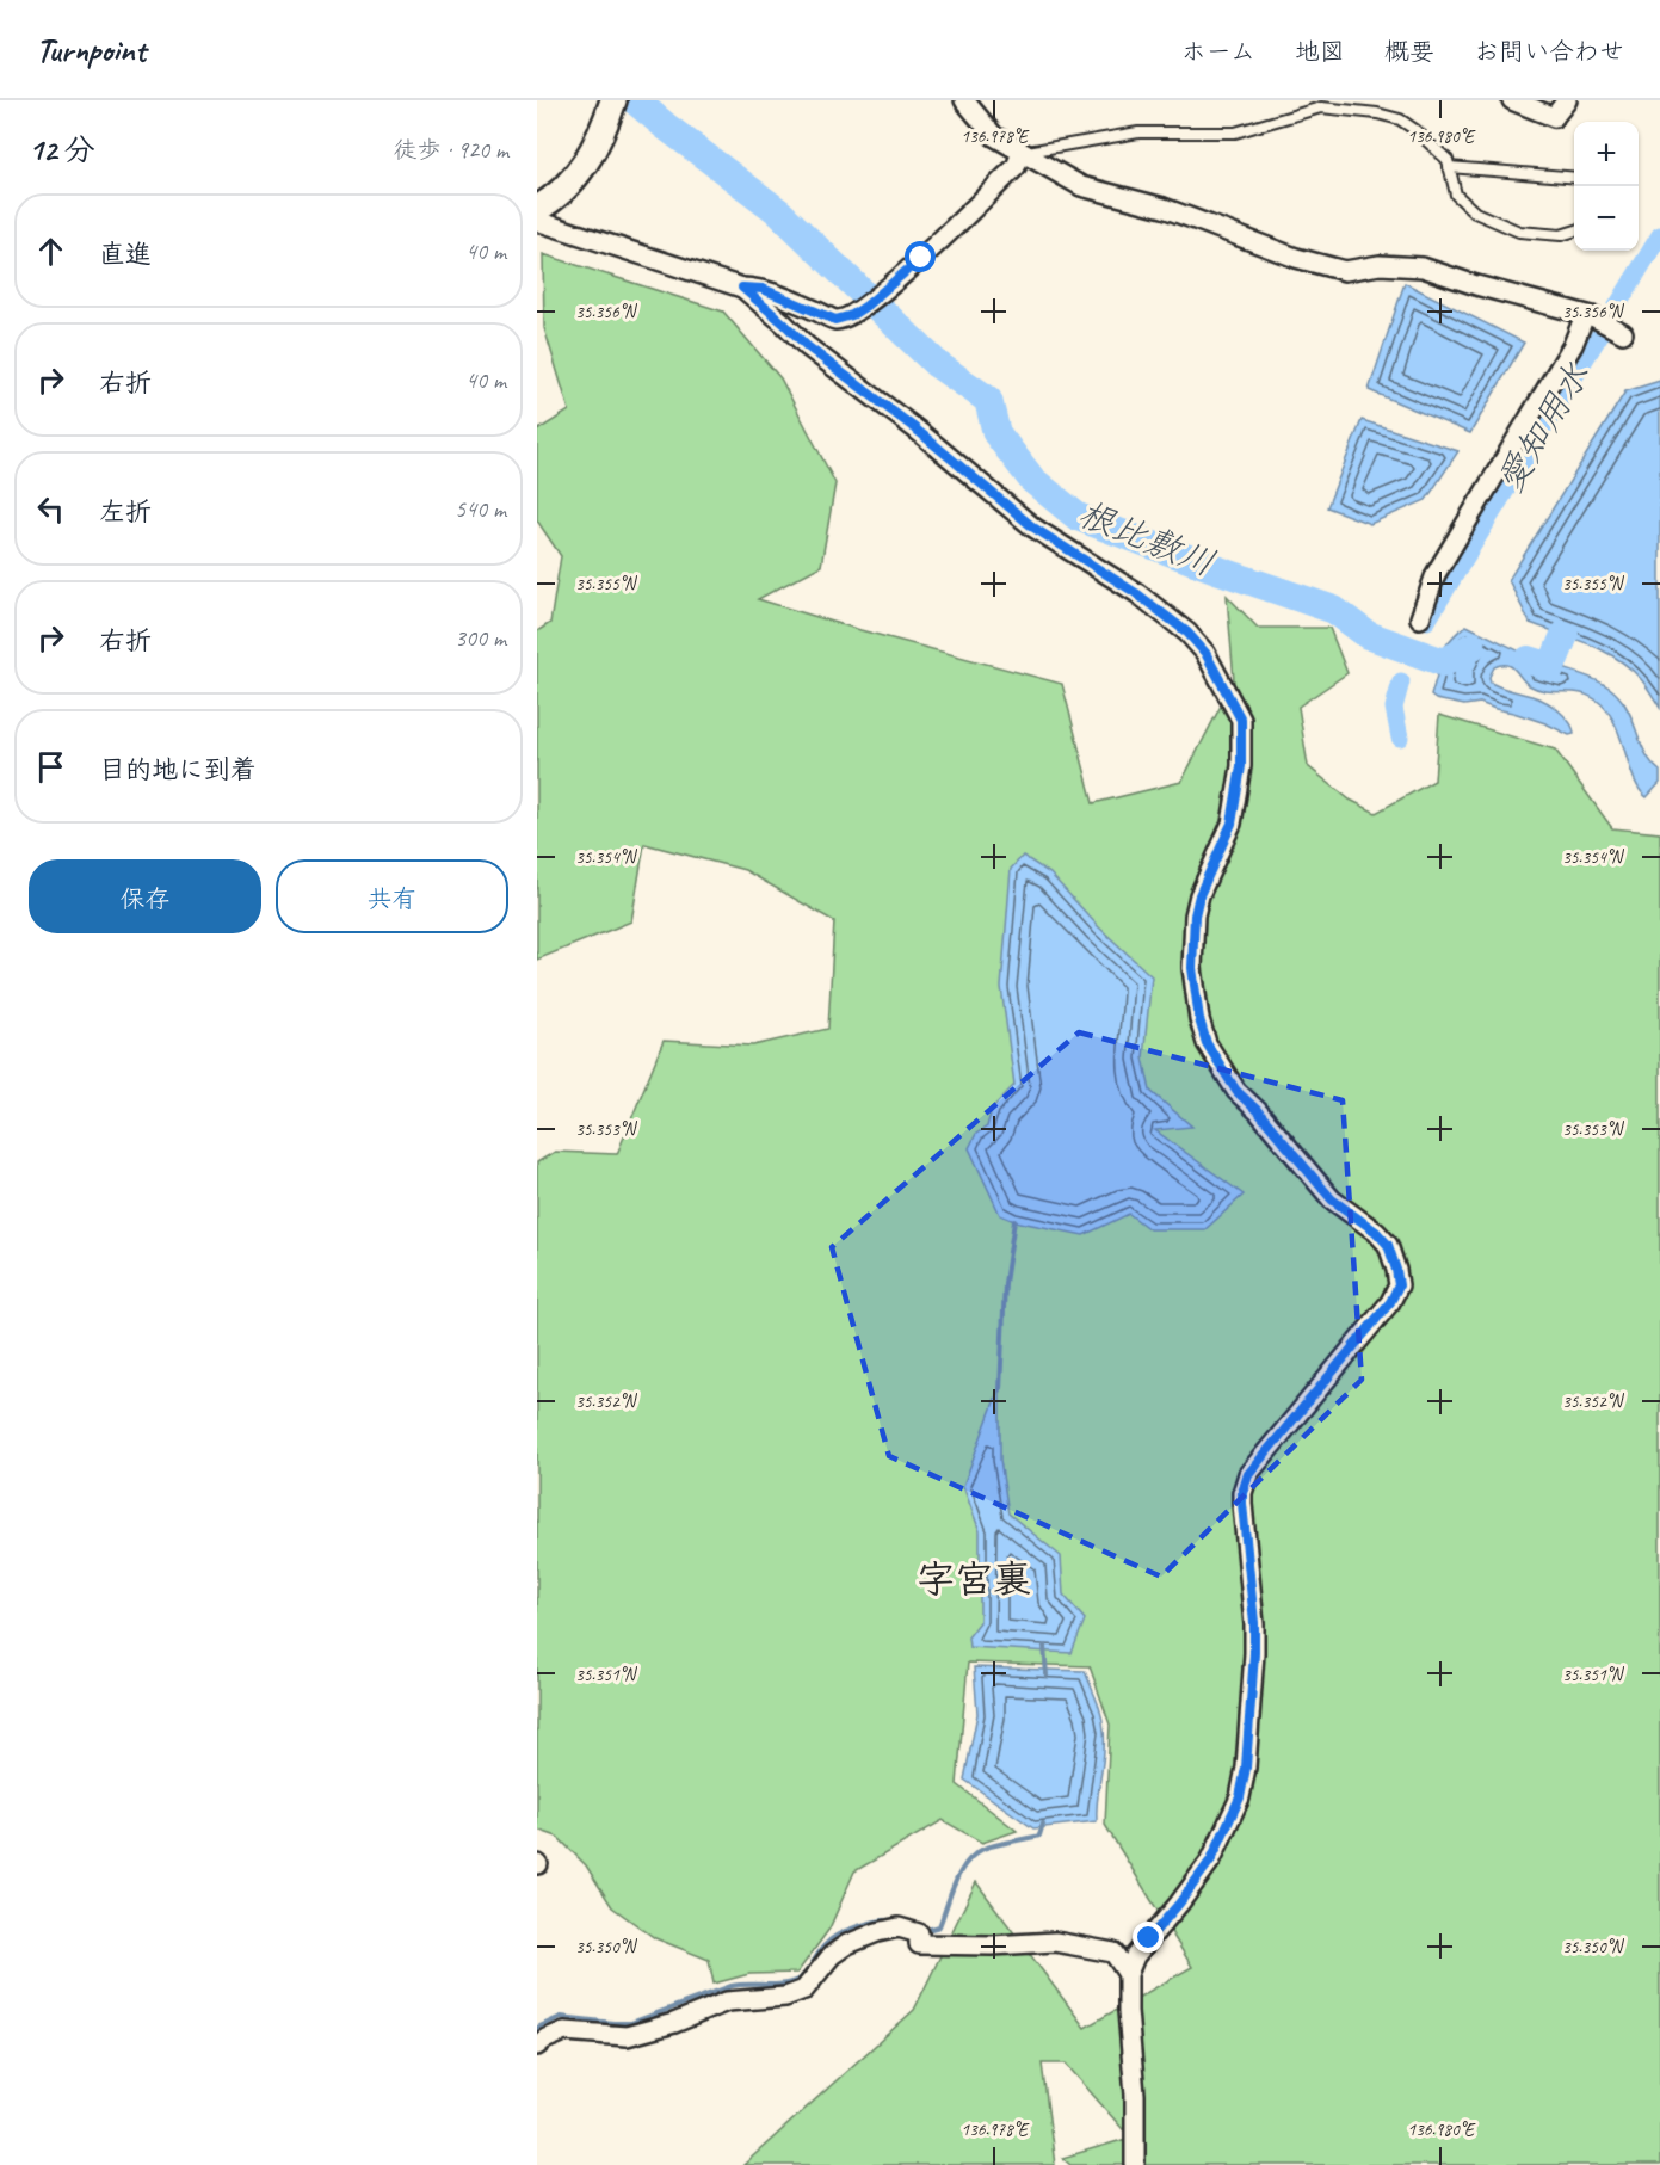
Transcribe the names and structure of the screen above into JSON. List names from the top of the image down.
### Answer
{
  "districts": ["字宮裏"],
  "water": ["愛知用水", "根比敷川"],
  "page": {
    "header": "Turnpoint",
    "nav": [
      "ホーム",
      "地図",
      "概要",
      "お問い合わせ"
    ],
    "heading": ["12 分", "徒歩 · 920 m"],
    "map_buttons": ["+", "−"],
    "list": [
      ["直進", "40 m"],
      ["右折", "40 m"],
      ["左折", "540 m"],
      ["右折", "300 m"],
      "目的地に到着"
    ],
    "buttons": ["保存", "共有"]
  },
  "coordinates": [
    "136.978°E",
    "136.980°E",
    "35.356°N",
    "35.355°N",
    "35.354°N",
    "35.353°N",
    "35.352°N",
    "35.351°N",
    "35.350°N"
  ]
}
